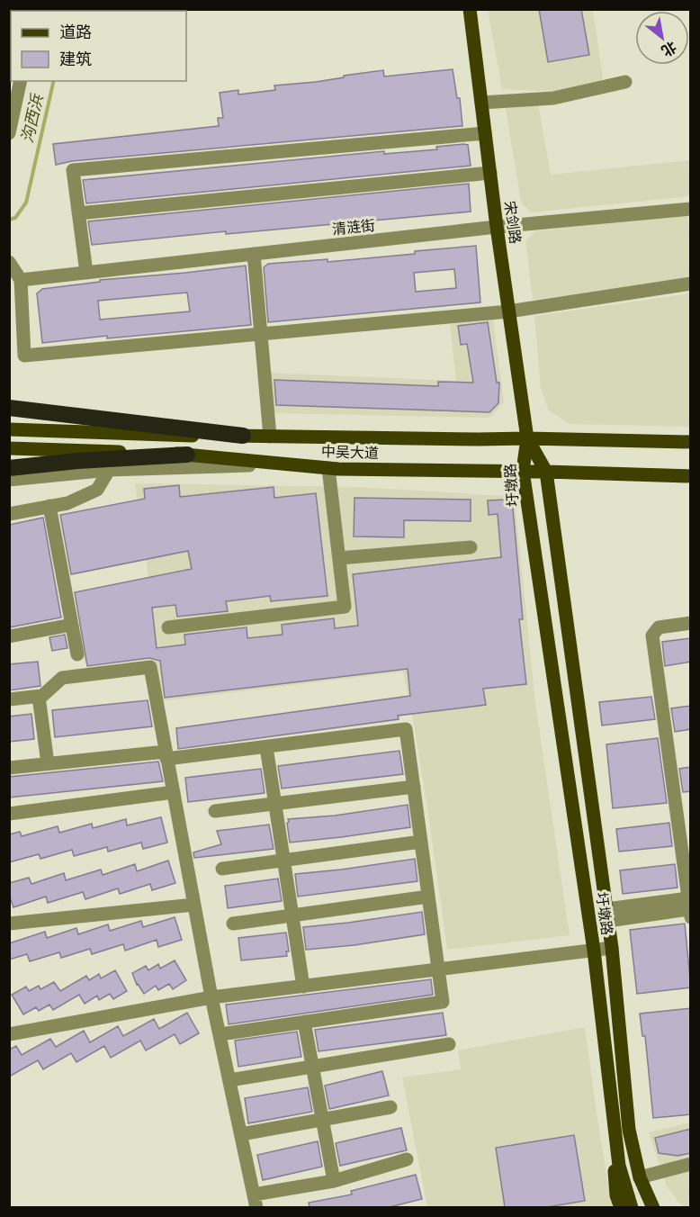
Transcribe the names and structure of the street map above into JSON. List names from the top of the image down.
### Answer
{
  "streets": {
    "main road": ["宋剑路", "中吴大道", "圩墩路"],
    "street": ["清涟街"]
  },
  "crossings": [
    ["宋剑路", "清涟街"],
    ["宋剑路", "中吴大道"],
    ["宋剑路", "圩墩路"],
    ["中吴大道", "圩墩路"]
  ],
  "water": ["沟西浜"],
  "legend": ["道路", "建筑"],
  "north": "bottom right"
}
